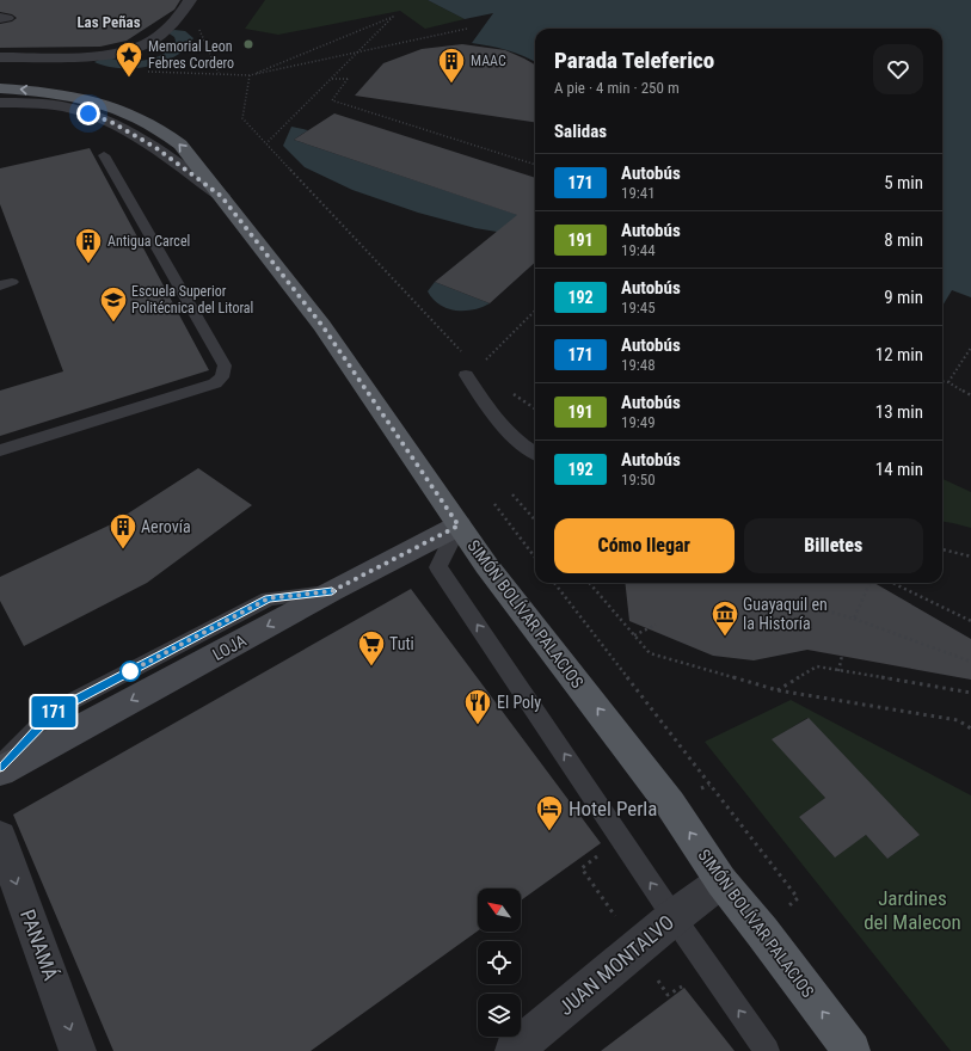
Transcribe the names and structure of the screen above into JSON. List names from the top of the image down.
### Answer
{
  "streets": {
    "main road": ["SIMÓN BOLÍVAR PALACIOS", "LOJA"],
    "street": ["PANAMÁ", "JUAN MONTALVO"]
  },
  "crossings": [
    ["SIMÓN BOLÍVAR PALACIOS", "LOJA"],
    ["SIMÓN BOLÍVAR PALACIOS", "JUAN MONTALVO"]
  ],
  "one_way": ["SIMÓN BOLÍVAR PALACIOS", "LOJA", "PANAMÁ"],
  "districts": ["Las Peñas"],
  "parks": ["Jardines del Malecon"],
  "places": {
    "place": ["Memorial Leon Febres Cordero"],
    "building": ["MAAC", "Antigua Carcel", "Aerovía"],
    "school or university": ["Escuela Superior Politécnica del Litoral"],
    "museum": ["Guayaquil en la Historía"],
    "supermarket": ["Tuti"],
    "restaurant": ["El Poly"],
    "hotel": ["Hotel Perla"]
  },
  "lines": ["bus line 171"],
  "north": "top left",
  "page": {
    "on_map": "171",
    "heading": [
      ["Parada Teleferico", "A pie · 4 min · 250 m"],
      "Salidas"
    ],
    "list": [
      {
        "mark": "171",
        "name": "Autobús",
        "note": "19:41",
        "value": "5 min"
      },
      {
        "mark": "191",
        "name": "Autobús",
        "note": "19:44",
        "value": "8 min"
      },
      {
        "mark": "192",
        "name": "Autobús",
        "note": "19:45",
        "value": "9 min"
      },
      {
        "mark": "171",
        "name": "Autobús",
        "note": "19:48",
        "value": "12 min"
      },
      {
        "mark": "191",
        "name": "Autobús",
        "note": "19:49",
        "value": "13 min"
      },
      {
        "mark": "192",
        "name": "Autobús",
        "note": "19:50",
        "value": "14 min"
      }
    ],
    "buttons": ["Cómo llegar", "Billetes"]
  }
}
